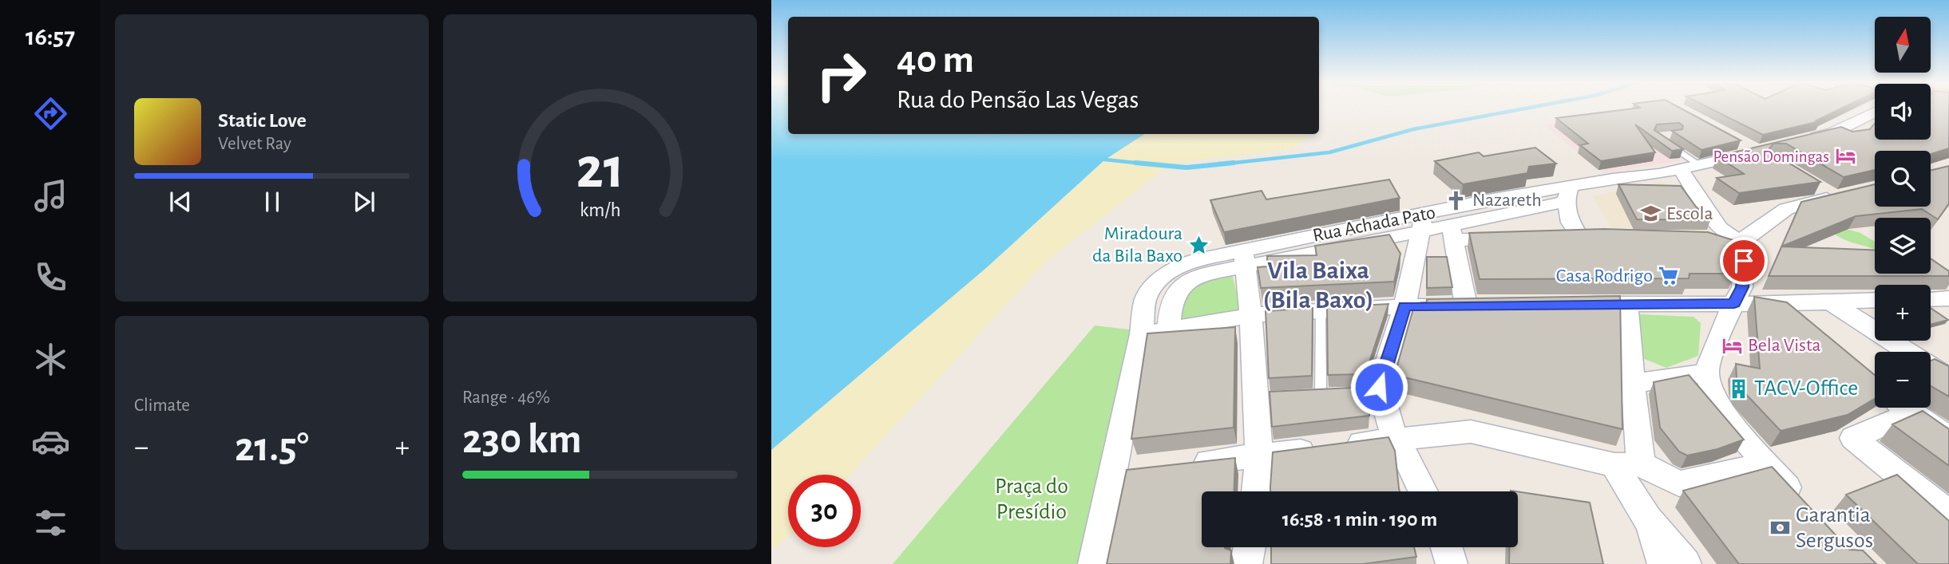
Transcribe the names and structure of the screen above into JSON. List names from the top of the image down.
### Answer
{
  "streets": {
    "street": ["Rua Achada Pato"]
  },
  "districts": ["Vila Baixa (Bila Baxo)"],
  "parks": ["Praça do Presídio"],
  "places": {
    "hotel": ["Pensão Domingas", "Bela Vista"],
    "church": ["Nazareth"],
    "school or university": ["Escola"],
    "place": ["Miradoura da Bila Baxo"],
    "supermarket": ["Casa Rodrigo"],
    "building": ["TACV-Office"],
    "bank": ["Garantia Sergusos"]
  },
  "north": "top",
  "page": {
    "tabs": "16:57",
    "map_buttons": ["+", "−"],
    "turn": ["40 m", "Rua do Pensão Las Vegas"],
    "song": ["Static Love", "Velvet Ray"],
    "tile": [
      "Climate",
      ["Range · 46%", "230 km"]
    ],
    "heat": ["−", "21.5°", "+"],
    "limit": "30",
    "trip": "16:58 · 1 min · 190 m",
    "gauge": ["21", "km/h"]
  }
}
